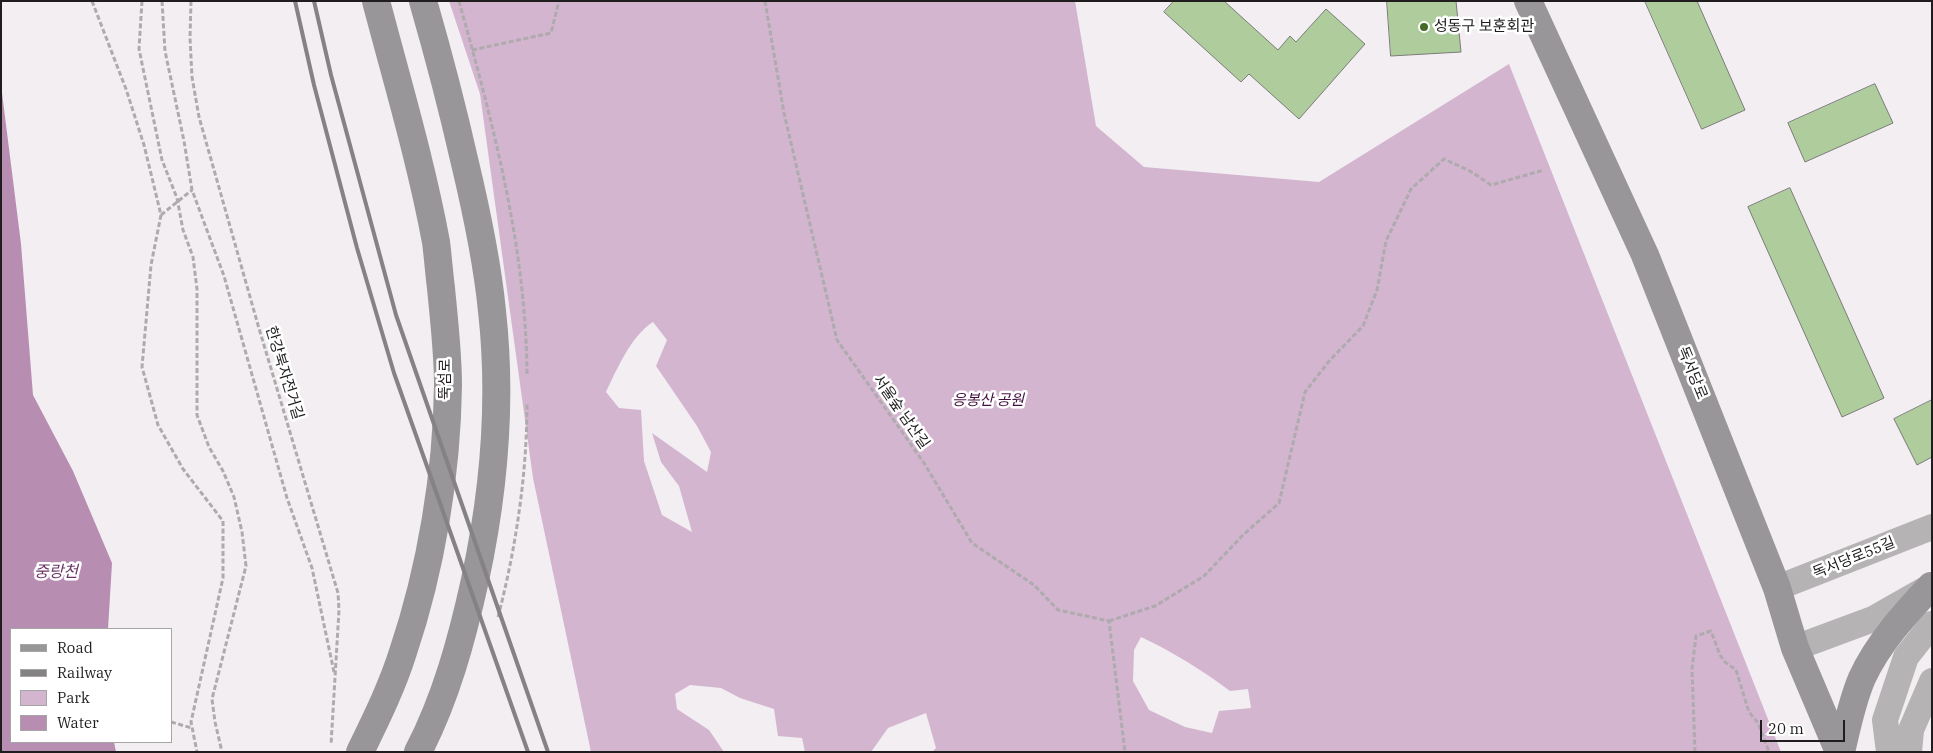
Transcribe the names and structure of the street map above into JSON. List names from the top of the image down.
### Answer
{
  "streets": {
    "main road": ["독서당로", "뚝섬로"],
    "street": ["독서당로55길"],
    "path": ["한강북자전거길", "서울숲 남산길"]
  },
  "crossings": [
    ["독서당로", "독서당로55길"]
  ],
  "water": ["중랑천"],
  "parks": ["응봉산 공원"],
  "places": ["성동구 보훈회관"],
  "legend": [
    "Road",
    "Railway",
    "Park",
    "Water"
  ],
  "scale_bar": "20 m"
}
